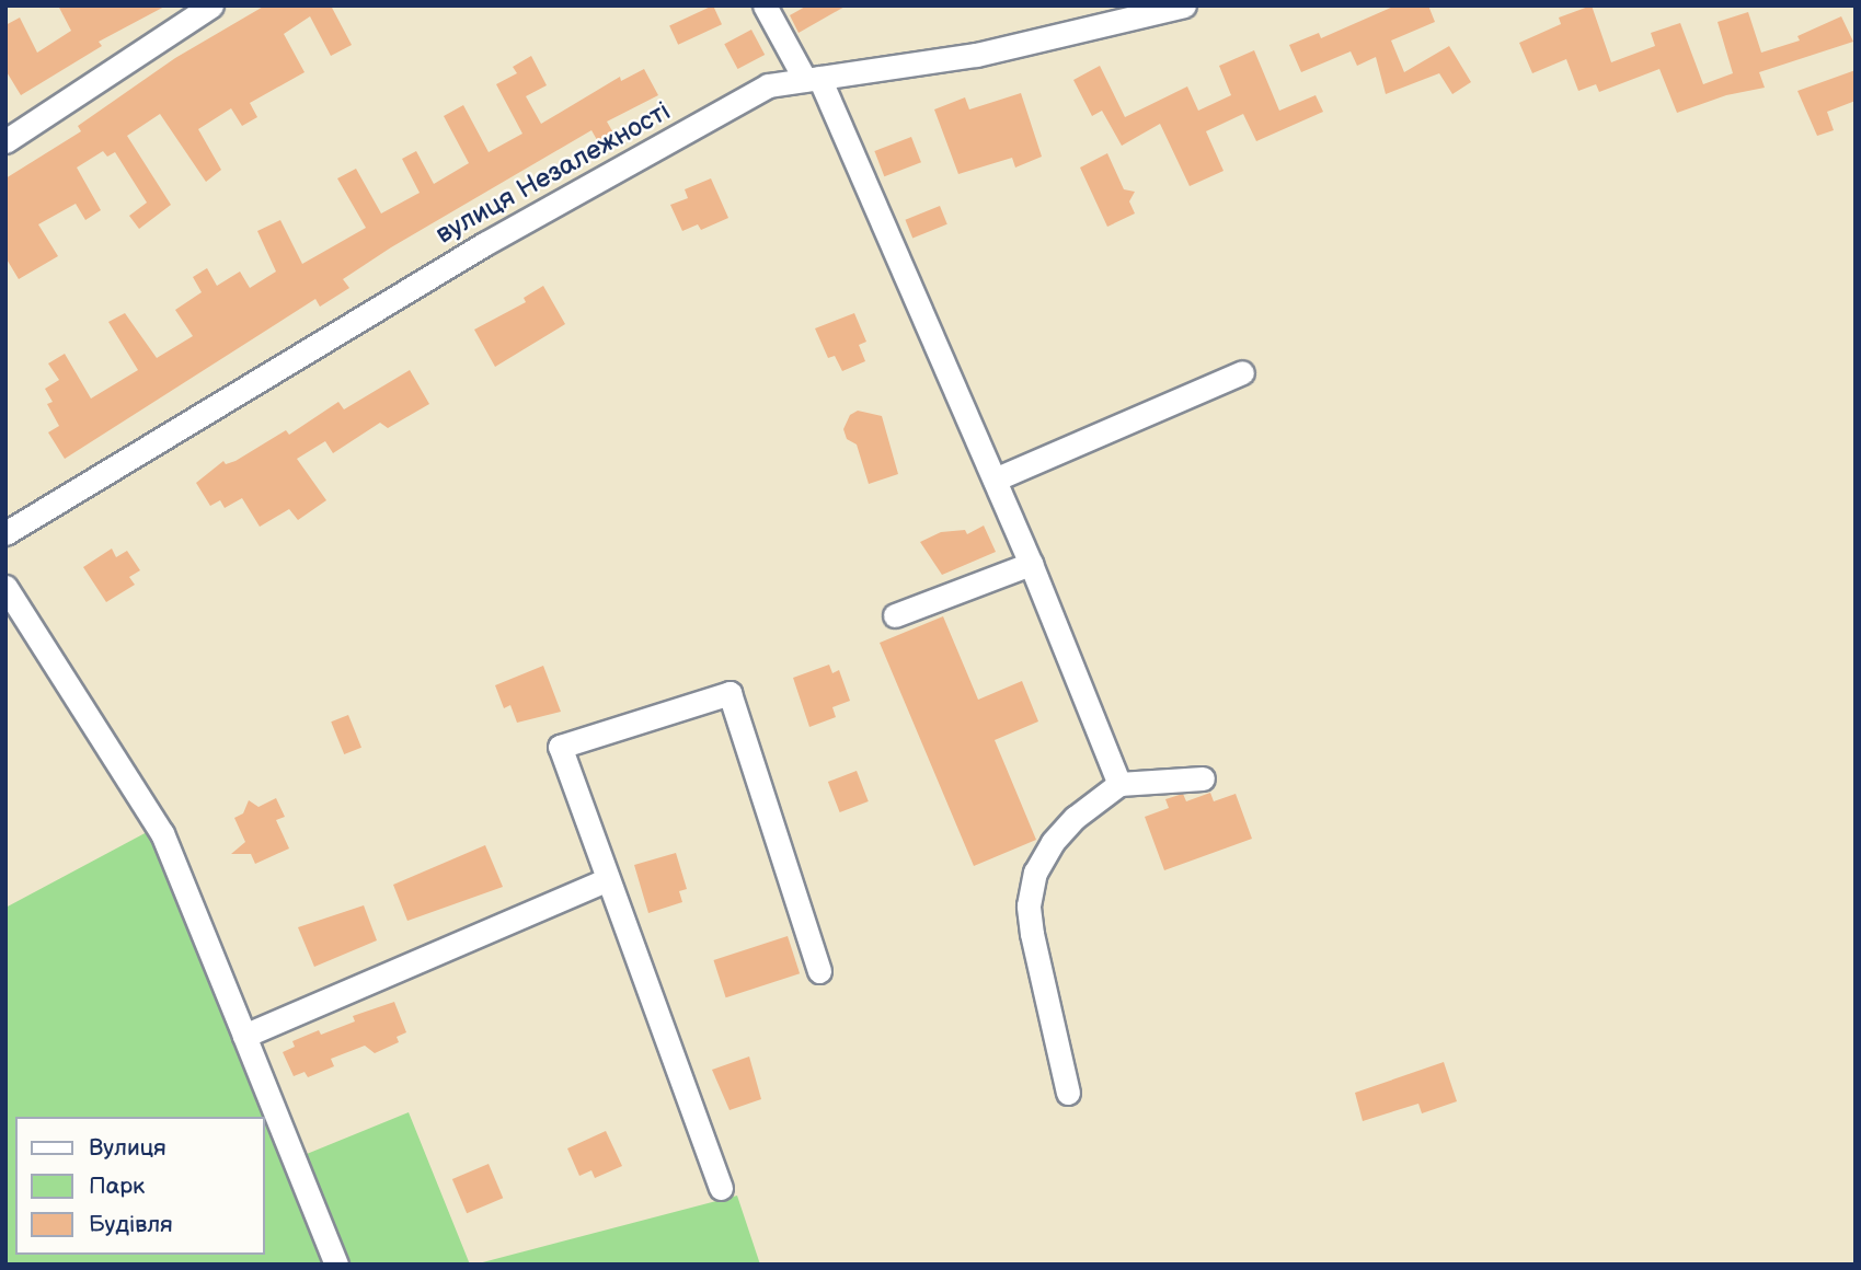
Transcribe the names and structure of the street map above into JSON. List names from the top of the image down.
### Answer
{
  "streets": {
    "street": ["вулиця Незалежності"]
  },
  "legend": ["Вулиця", "Парк", "Будівля"]
}
